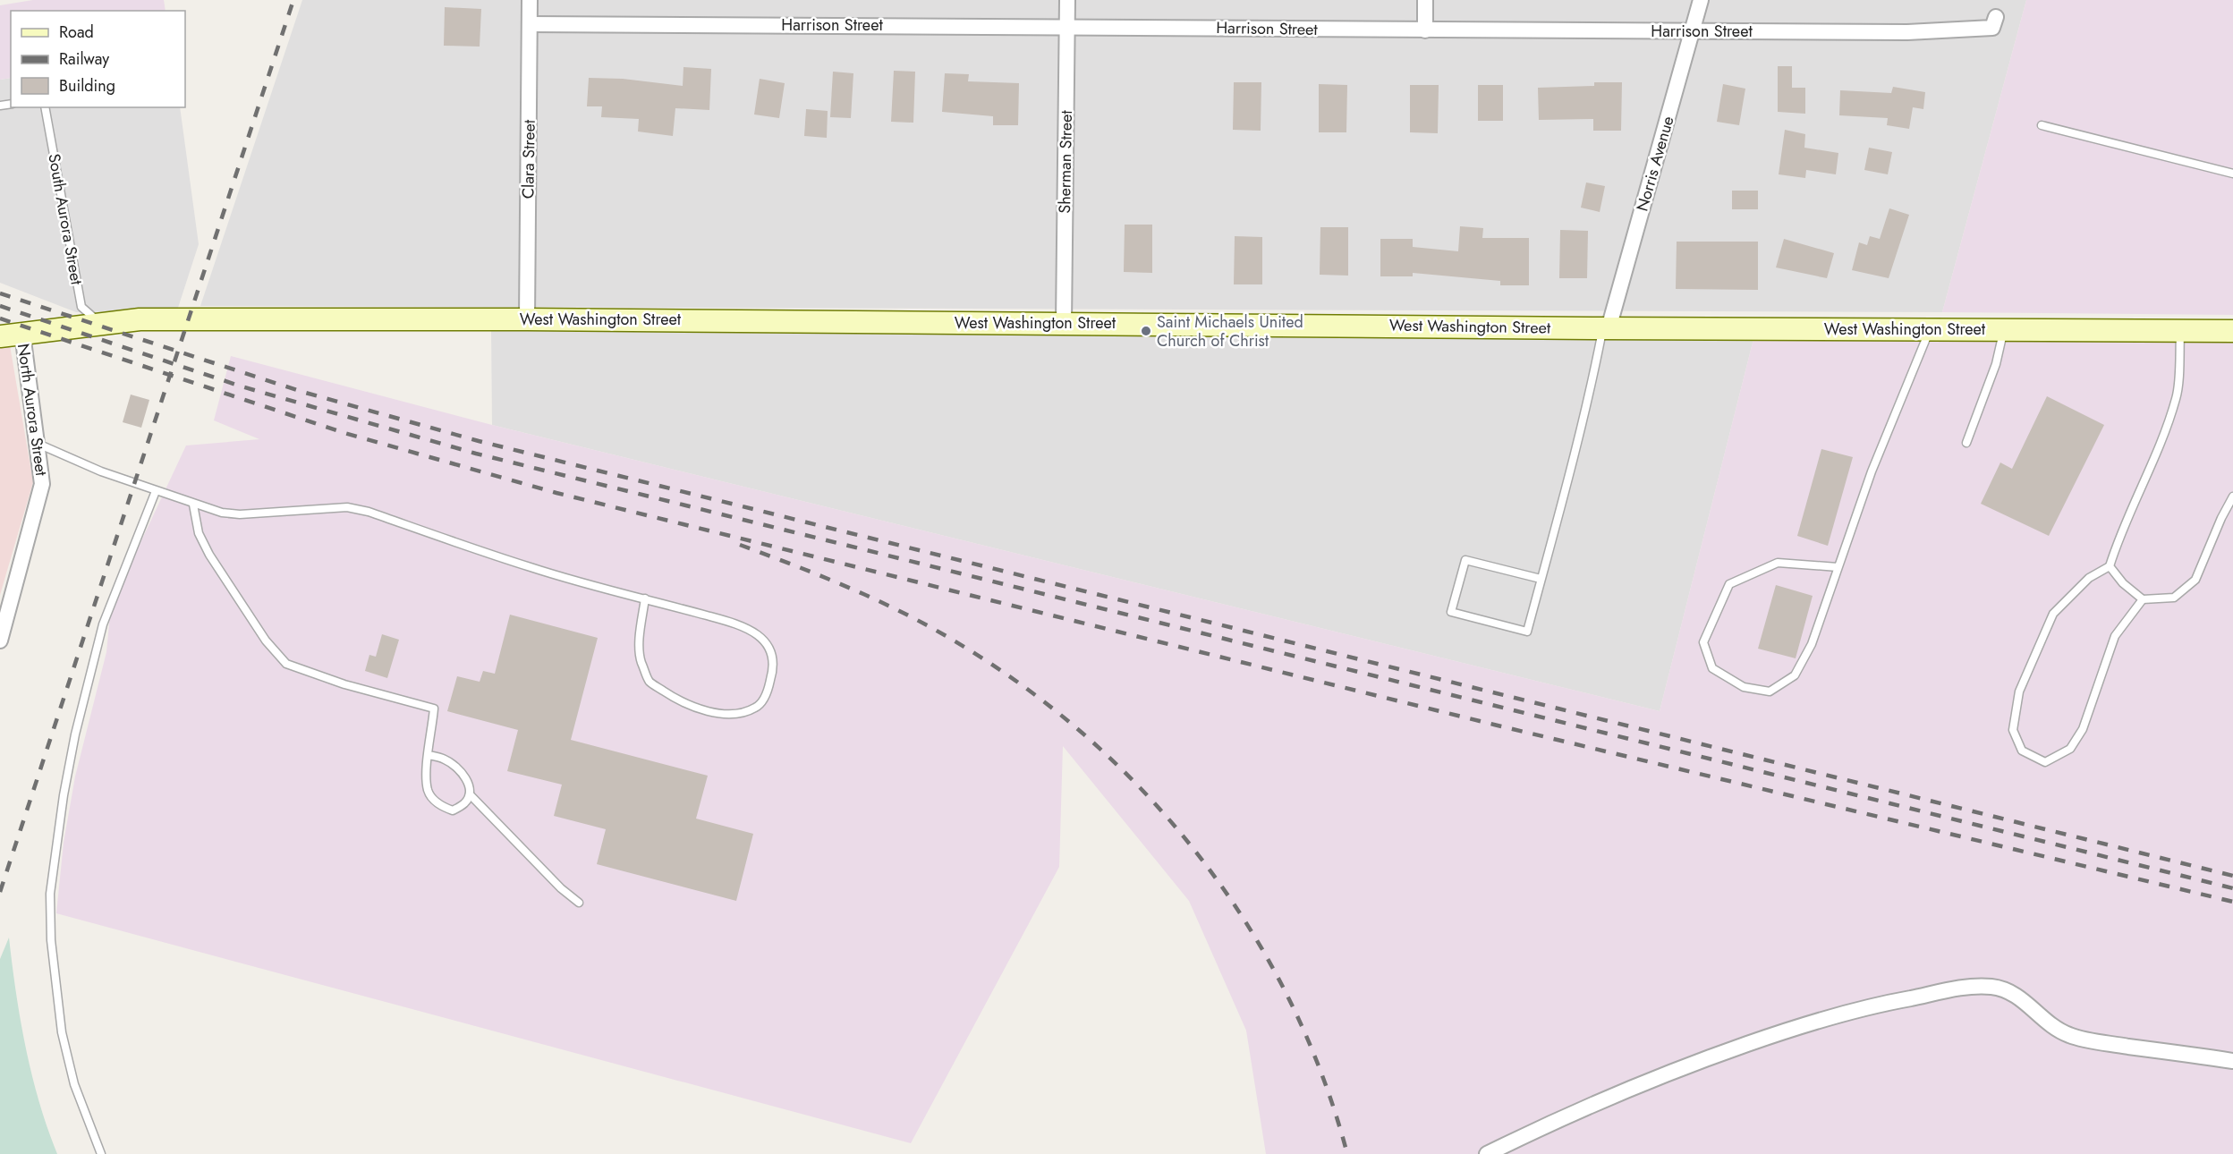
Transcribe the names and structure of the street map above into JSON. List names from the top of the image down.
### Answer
{
  "streets": {
    "main road": ["West Washington Street"],
    "street": [
      "Harrison Street",
      "Clara Street",
      "Sherman Street",
      "Norris Avenue",
      "North Aurora Street"
    ],
    "lane": ["South Aurora Street"]
  },
  "crossings": [
    ["Harrison Street", "Clara Street"],
    ["Harrison Street", "Sherman Street"],
    ["Harrison Street", "Norris Avenue"],
    ["Clara Street", "West Washington Street"],
    ["Sherman Street", "West Washington Street"],
    ["Norris Avenue", "West Washington Street"],
    ["South Aurora Street", "West Washington Street"],
    ["West Washington Street", "North Aurora Street"]
  ],
  "places": ["Saint Michaels United Church of Christ"],
  "legend": ["Road", "Railway", "Building"]
}
